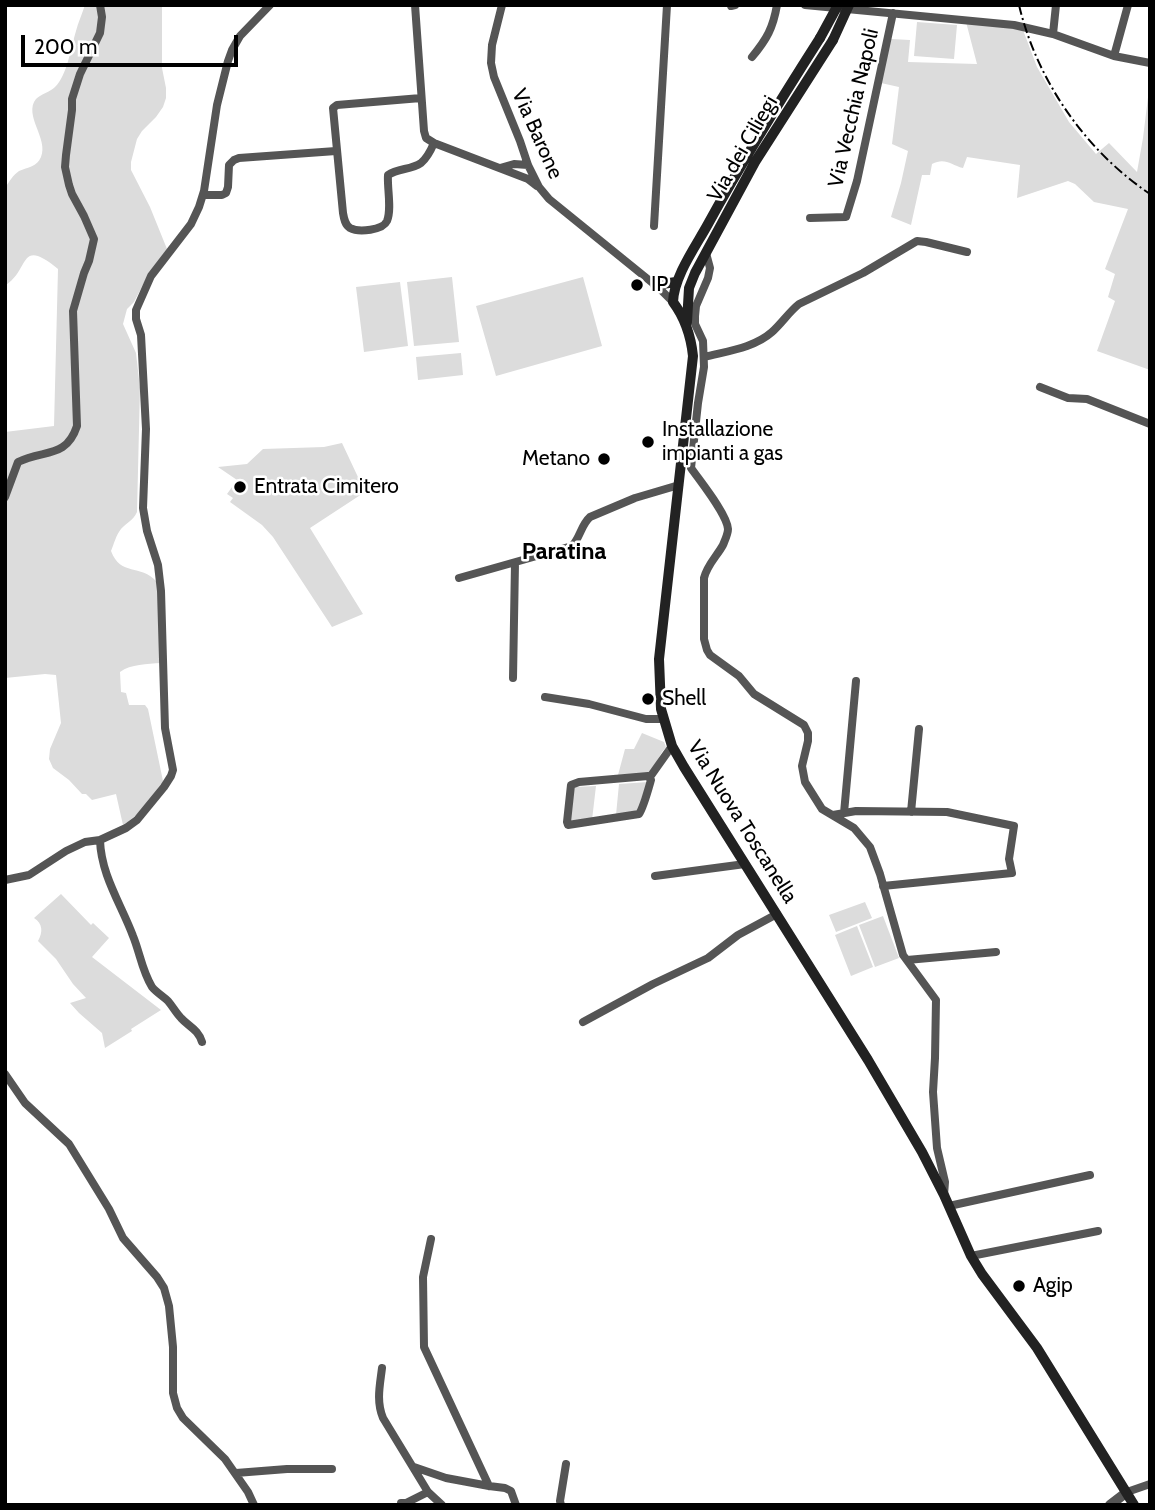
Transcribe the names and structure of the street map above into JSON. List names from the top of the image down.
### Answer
{
  "streets": {
    "main road": ["Via dei Ciliegi", "Via Nuova Toscanella"],
    "street": ["Via Vecchia Napoli", "Via Barone"]
  },
  "crossings": [
    ["Via Barone", "Via dei Ciliegi"],
    ["Via Barone", "Via Nuova Toscanella"],
    ["Via dei Ciliegi", "Via Nuova Toscanella"]
  ],
  "districts": ["Paratina"],
  "places": [
    "IP",
    "Installazione impianti a gas",
    "Metano",
    "Entrata Cimitero",
    "Shell",
    "Agip"
  ],
  "scale_bar": "200 m"
}
